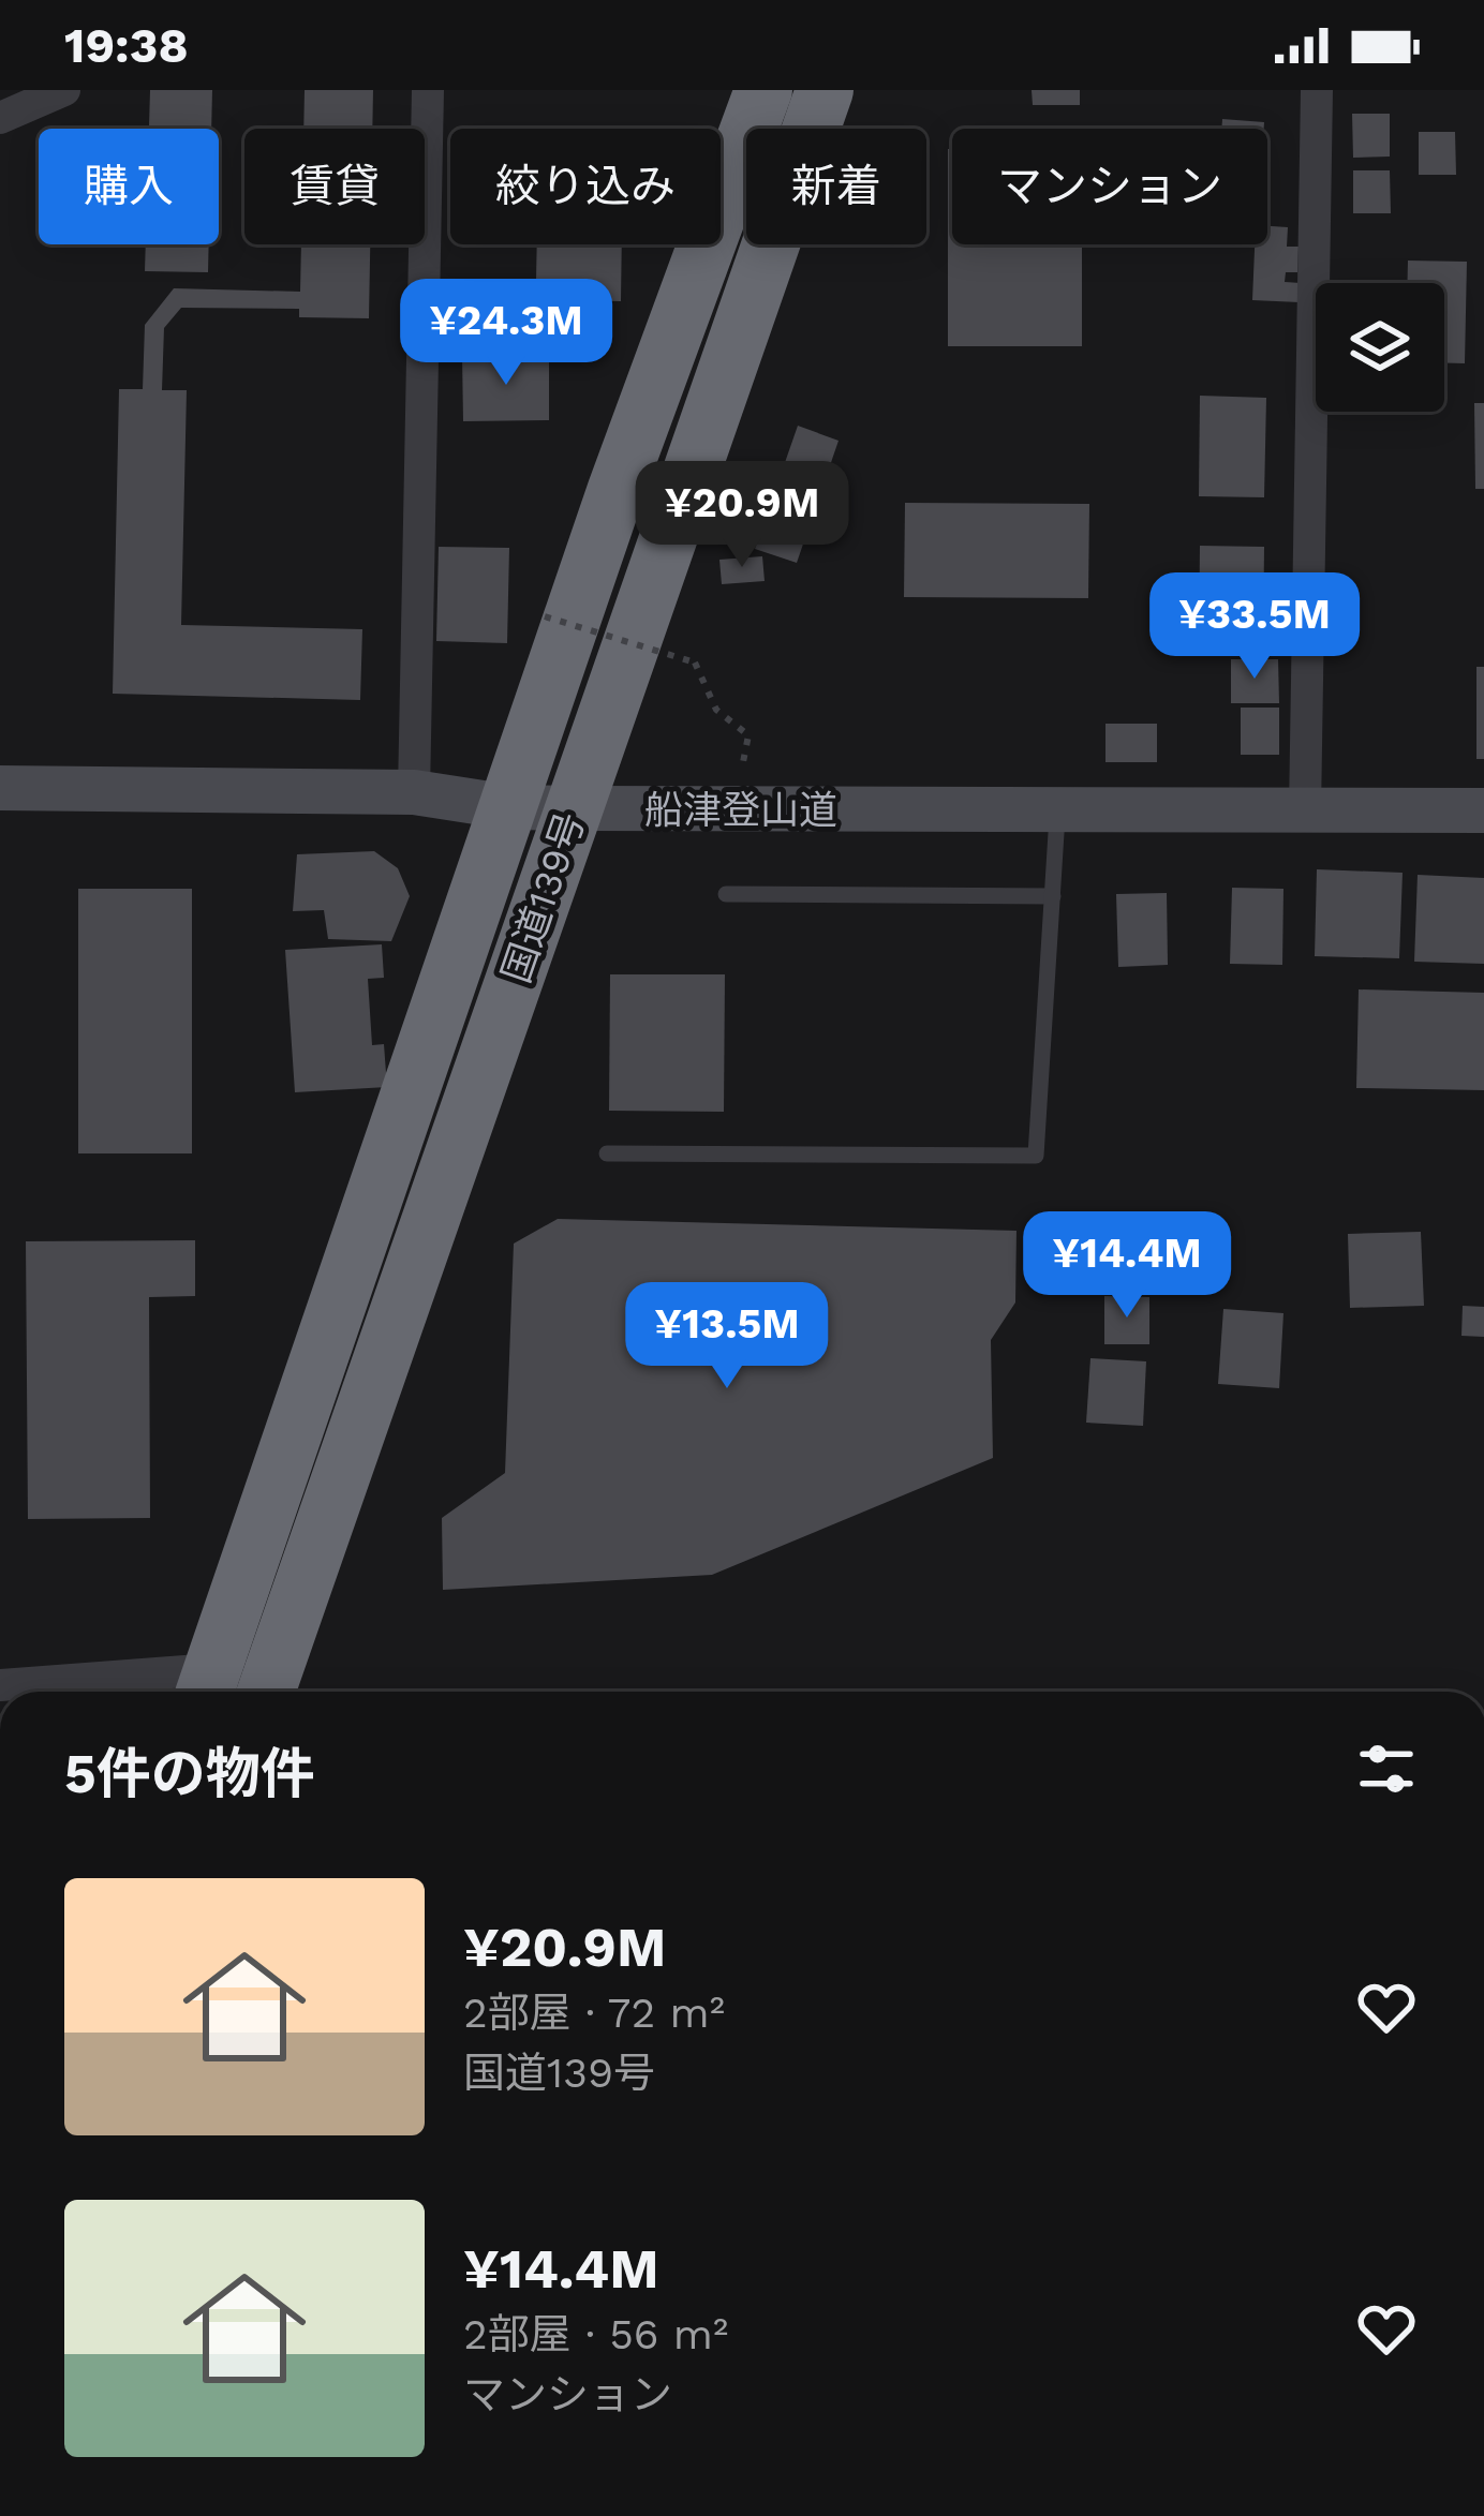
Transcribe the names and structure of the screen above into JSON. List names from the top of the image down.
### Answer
{
  "streets": {
    "highway": ["国道139号"],
    "street": ["船津登山道"]
  },
  "crossings": [
    ["船津登山道", "国道139号"]
  ],
  "page": {
    "status": "19:38",
    "chip": [
      "購入",
      "賃貸",
      "絞り込み",
      "新着",
      "マンション"
    ],
    "price": [
      "¥24.3M",
      "¥20.9M",
      "¥33.5M",
      "¥14.4M",
      "¥13.5M"
    ],
    "heading": "5件の物件",
    "list": [
      {
        "name": "¥20.9M",
        "note": "2部屋 · 72 m² · 国道139号"
      },
      {
        "name": "¥14.4M",
        "note": "2部屋 · 56 m² · マンション"
      }
    ]
  }
}
